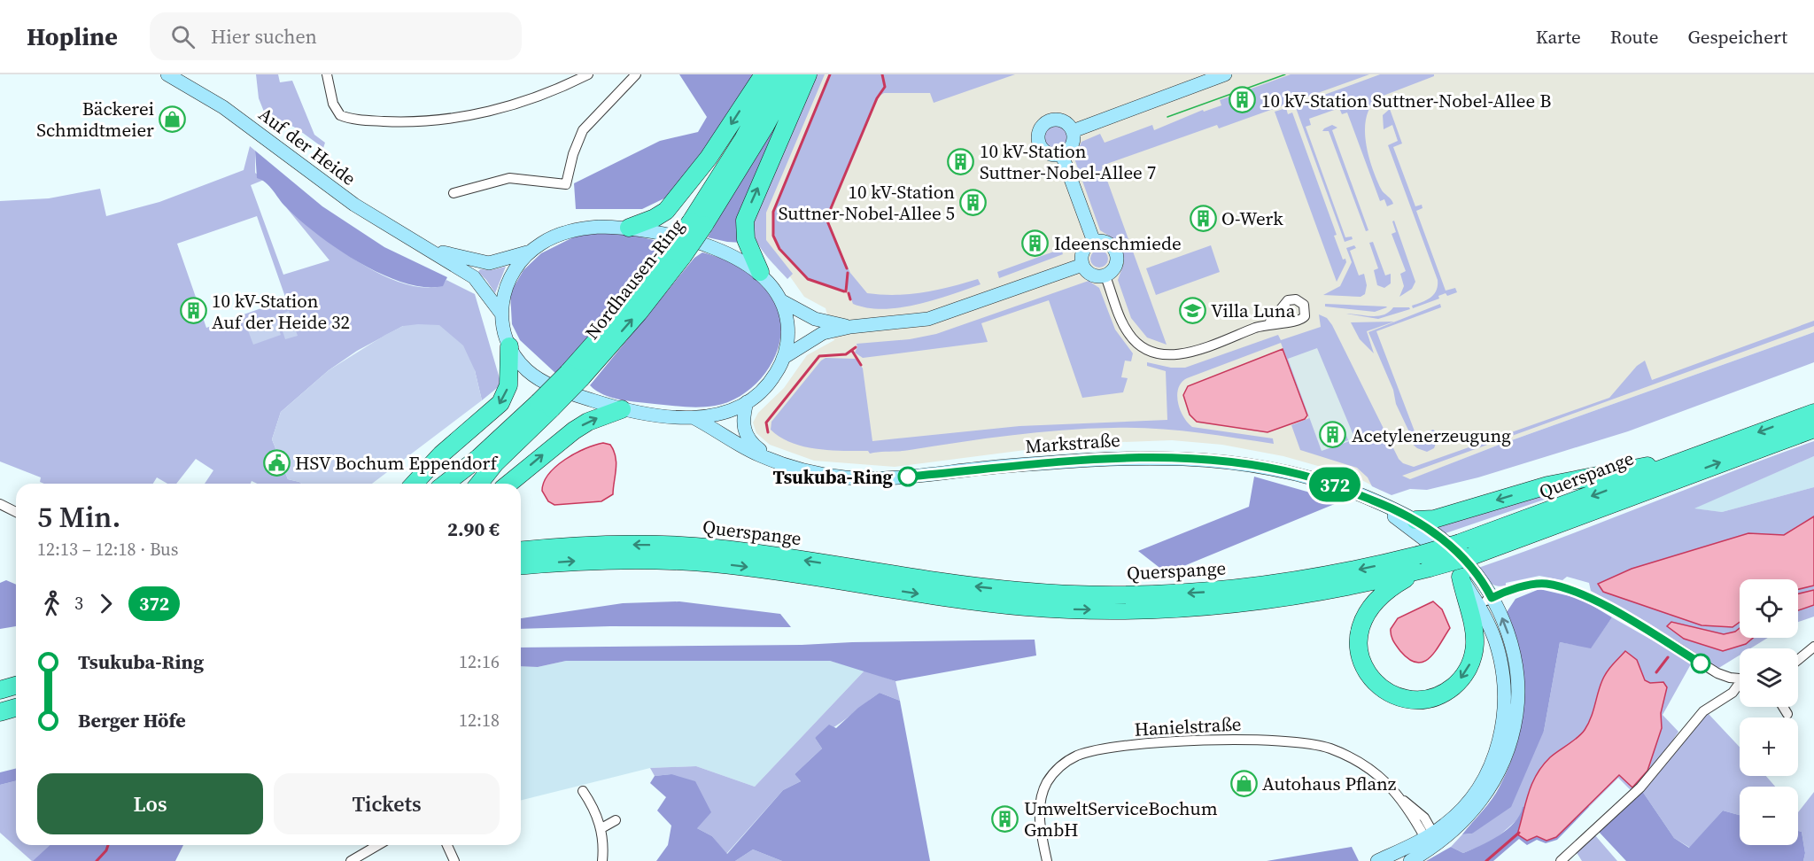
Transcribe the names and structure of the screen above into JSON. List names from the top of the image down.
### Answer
{
  "streets": {
    "highway": ["Nordhausen-Ring", "Querspange"],
    "main road": ["Auf der Heide", "Markstraße"],
    "street": ["Hanielstraße"]
  },
  "crossings": [
    ["Markstraße", "Hanielstraße"]
  ],
  "places": {
    "building": [
      "10 kV-Station Suttner-Nobel-Allee B",
      "10 kV-Station Suttner-Nobel-Allee 7",
      "10 kV-Station Suttner-Nobel-Allee 5",
      "O-Werk",
      "Ideenschmiede",
      "10 kV-Station Auf der Heide 32",
      "Acetylenerzeugung",
      "UmweltServiceBochum GmbH"
    ],
    "shop": ["Bäckerei Schmidtmeier", "Autohaus Pflanz"],
    "school or university": ["Villa Luna"],
    "public building": ["HSV Bochum Eppendorf"],
    "other": ["Tsukuba-Ring"]
  },
  "lines": ["bus line 372"],
  "page": {
    "header": "Hopline",
    "search": "Hier suchen",
    "nav": ["Karte", "Route", "Gespeichert"],
    "on_map": "372",
    "heading": ["5 Min.", "12:13 – 12:18 · Bus", "2.90 €"],
    "legs": ["3", "372"],
    "map_buttons": ["+", "−"],
    "list": [
      {
        "name": "Tsukuba-Ring",
        "value": "12:16"
      },
      {
        "name": "Berger Höfe",
        "value": "12:18"
      }
    ],
    "buttons": ["Los", "Tickets"]
  }
}
